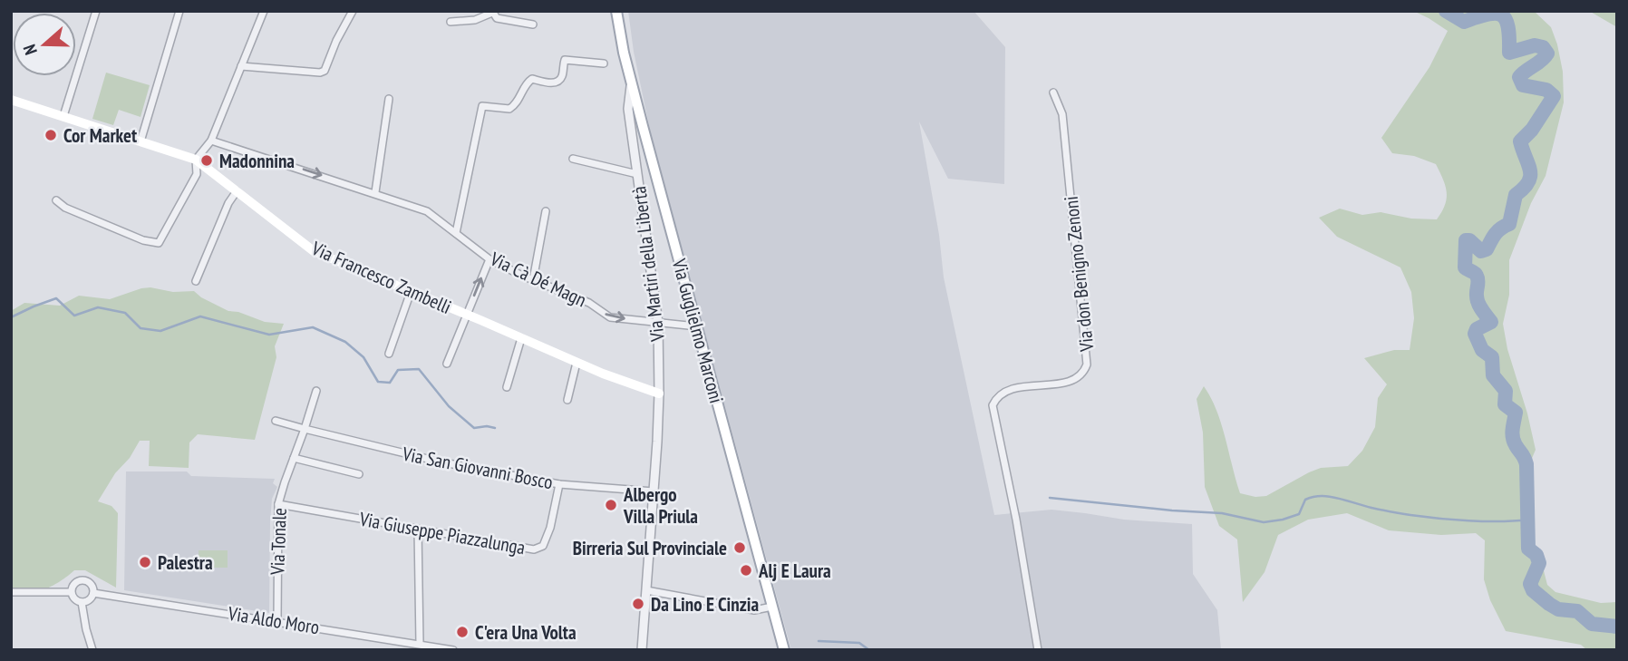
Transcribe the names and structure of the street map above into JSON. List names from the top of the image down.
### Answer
{
  "streets": {
    "main road": ["Via Francesco Zambelli", "Via Guglielmo Marconi"],
    "street": [
      "Via Martiri della Libertà",
      "Via don Benigno Zenoni",
      "Via Cà Dé Magn",
      "Via San Giovanni Bosco",
      "Via Giuseppe Piazzalunga",
      "Via Tonale",
      "Via Aldo Moro"
    ]
  },
  "crossings": [
    ["Via Martiri della Libertà", "Via Francesco Zambelli"],
    ["Via Martiri della Libertà", "Via Cà Dé Magn"],
    ["Via Martiri della Libertà", "Via Guglielmo Marconi"],
    ["Via Martiri della Libertà", "Via San Giovanni Bosco"],
    ["Via Cà Dé Magn", "Via Guglielmo Marconi"],
    ["Via San Giovanni Bosco", "Via Giuseppe Piazzalunga"],
    ["Via San Giovanni Bosco", "Via Tonale"],
    ["Via Giuseppe Piazzalunga", "Via Tonale"],
    ["Via Tonale", "Via Aldo Moro"]
  ],
  "one_way": ["Via Cà Dé Magn"],
  "places": [
    "Cor Market",
    "Madonnina",
    "Albergo Villa Priula",
    "Birreria Sul Provinciale",
    "Palestra",
    "Alj E Laura",
    "Da Lino E Cinzia",
    "C'era Una Volta"
  ],
  "north": "left"
}
